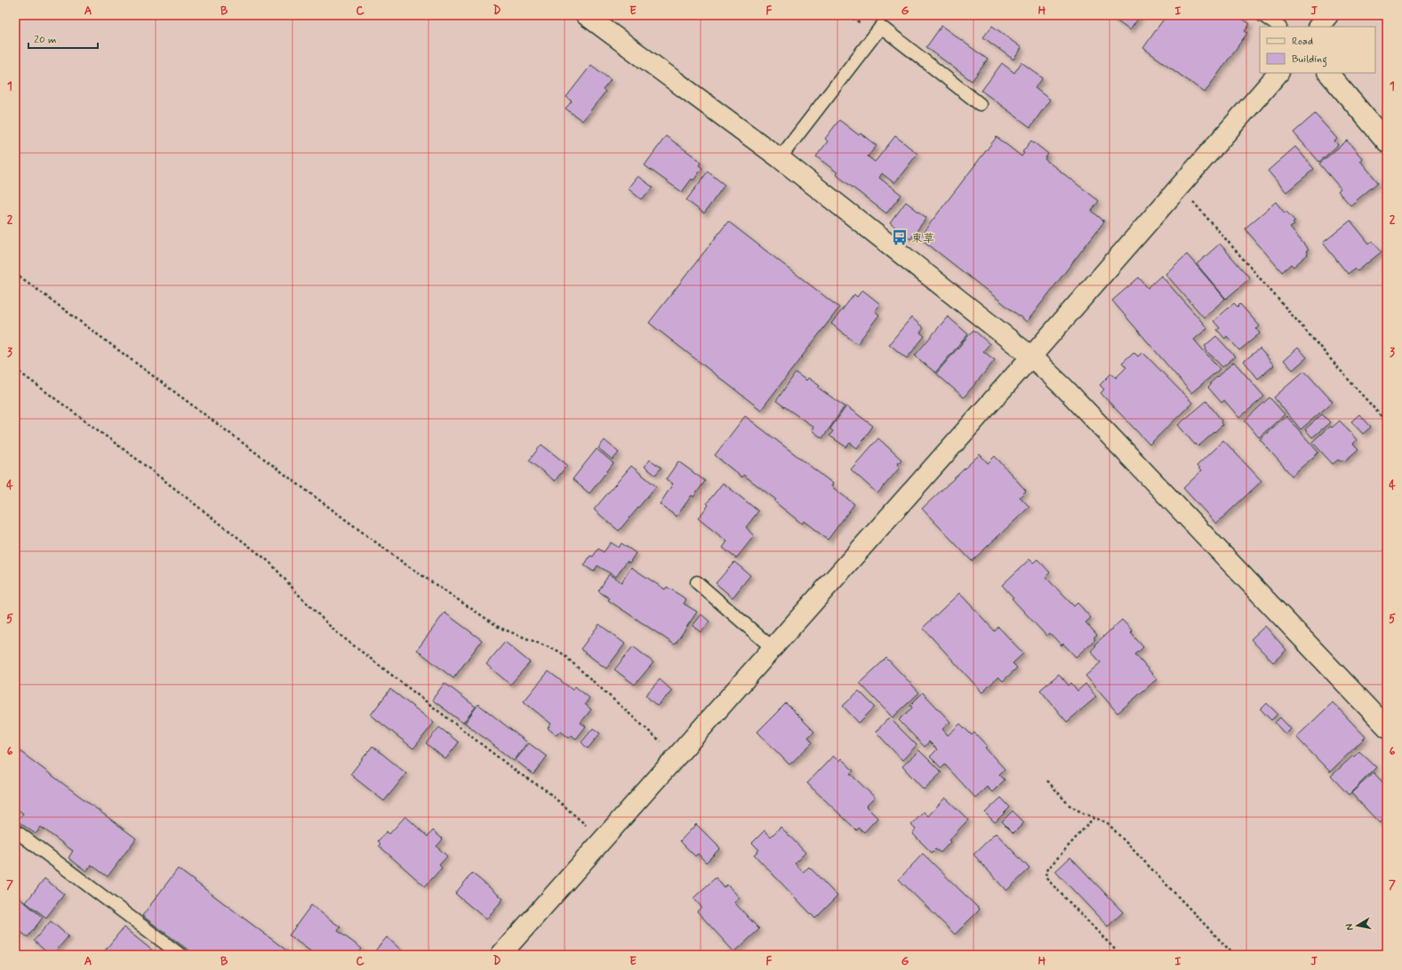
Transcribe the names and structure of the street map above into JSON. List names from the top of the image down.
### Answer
{
  "places": {
    "bus stop": ["東草"]
  },
  "legend": ["Road", "Building"],
  "scale_bar": "20 m",
  "north": "left",
  "grid": {
    "columns": [
      "A",
      "B",
      "C",
      "D",
      "E",
      "F",
      "G",
      "H",
      "I",
      "J"
    ],
    "rows": [
      "1",
      "2",
      "3",
      "4",
      "5",
      "6",
      "7"
    ]
  }
}
